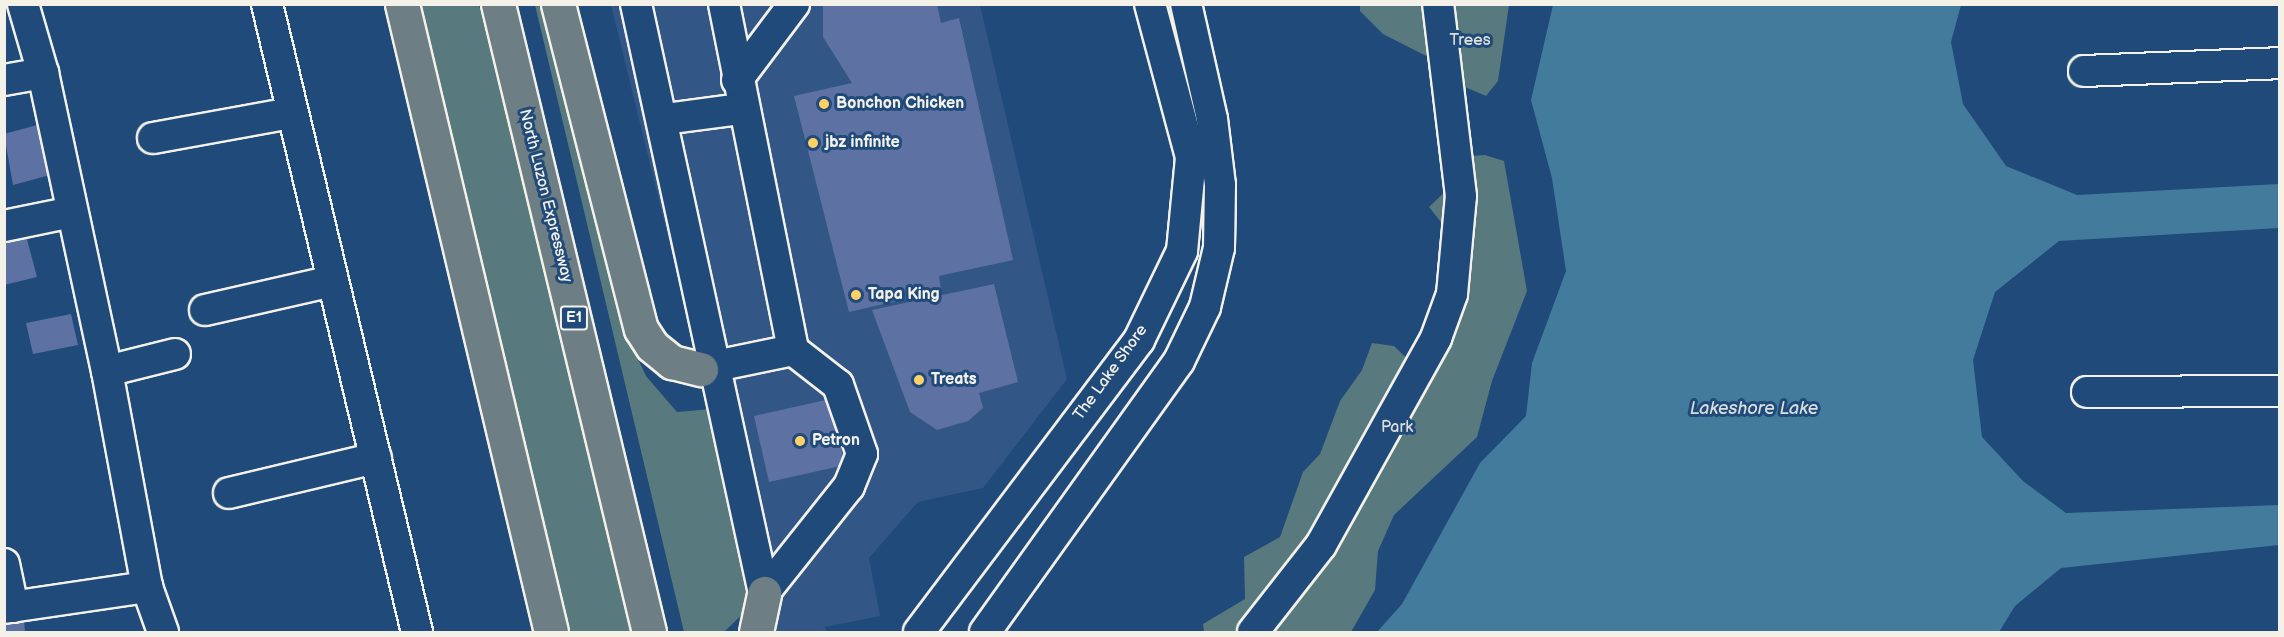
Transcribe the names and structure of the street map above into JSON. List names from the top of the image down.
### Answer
{
  "streets": {
    "highway": ["North Luzon Expressway", "E1"],
    "street": ["The Lake Shore"]
  },
  "water": ["Lakeshore Lake"],
  "parks": ["Trees", "Park"],
  "places": [
    "Bonchon Chicken",
    "jbz infinite",
    "Tapa King",
    "Treats",
    "Petron"
  ]
}
